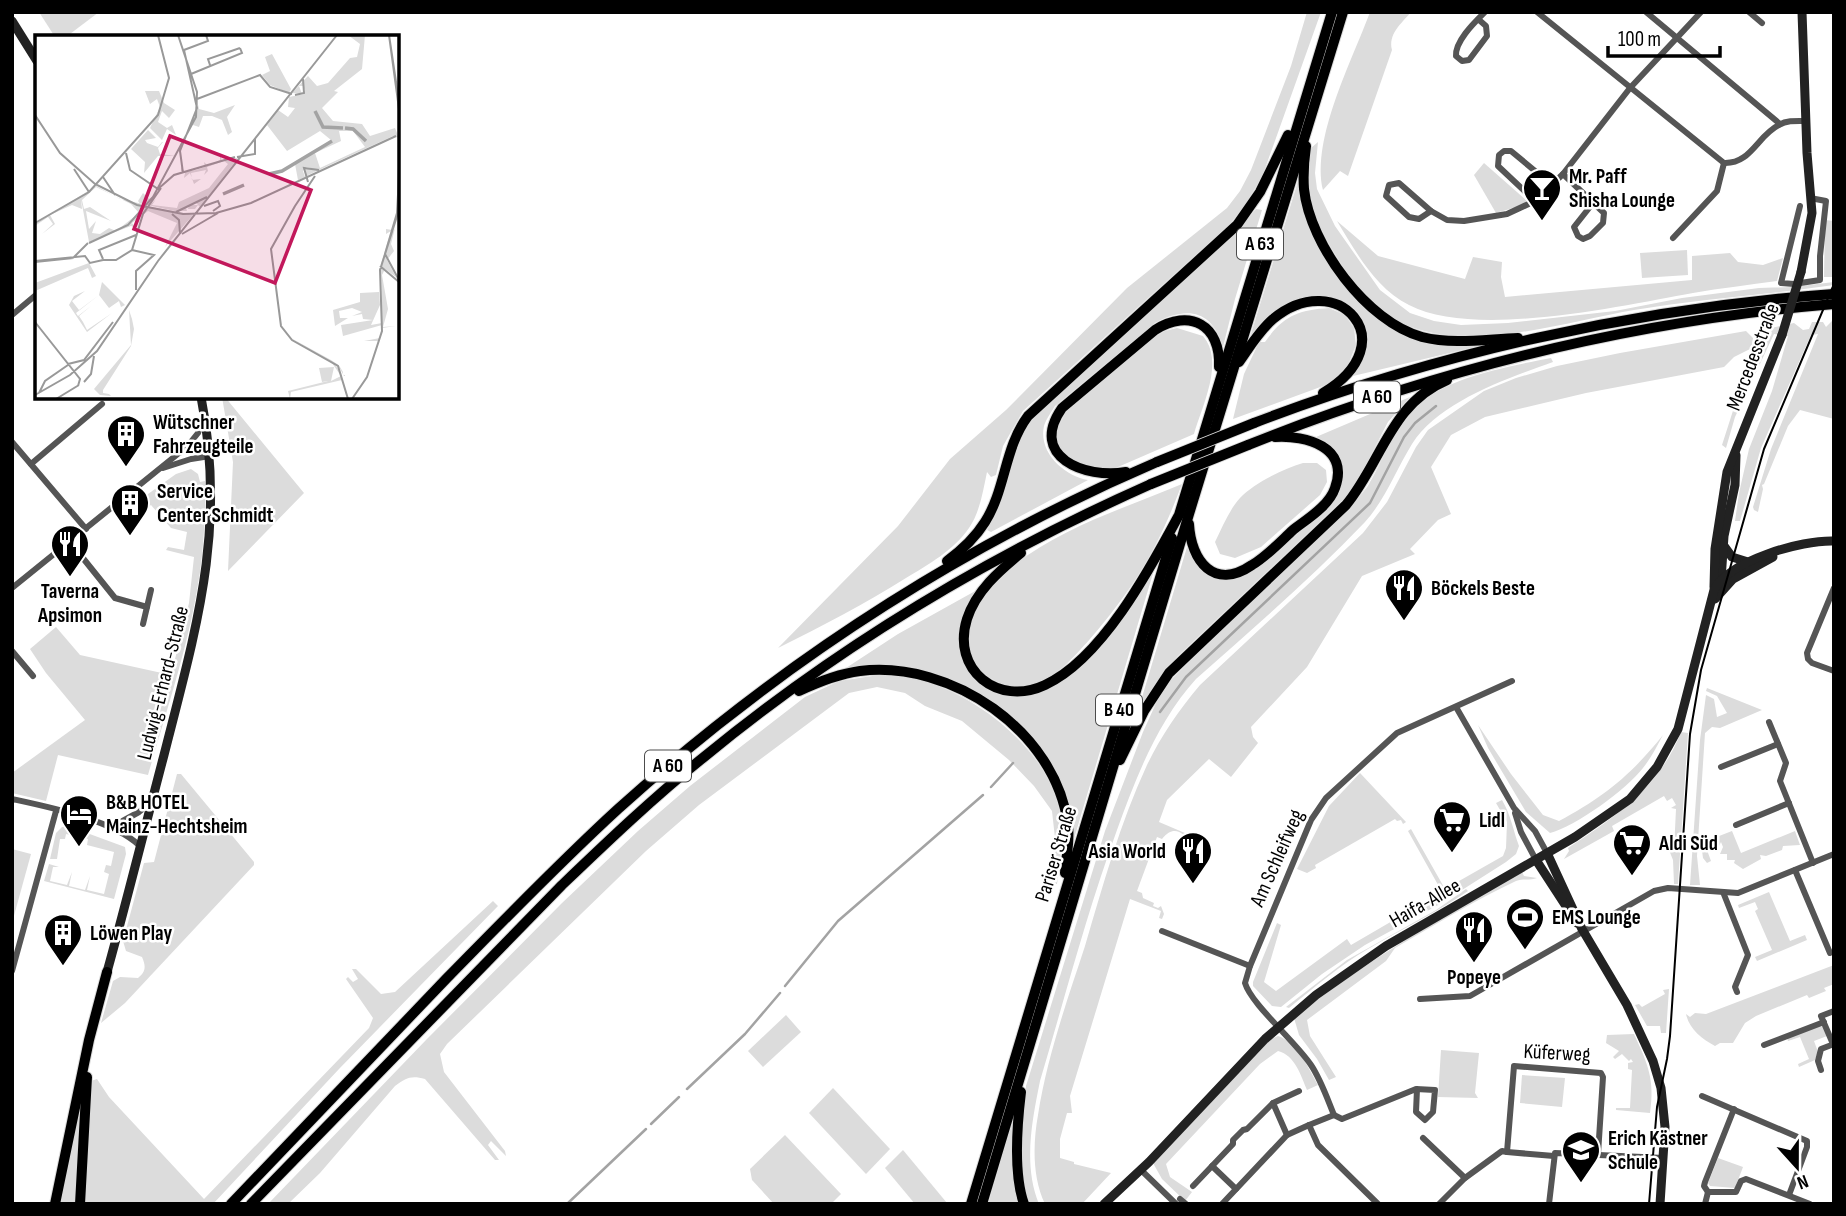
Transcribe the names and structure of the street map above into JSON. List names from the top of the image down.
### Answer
{
  "streets": {
    "highway": [
      "A 63",
      "A 60",
      "B 40",
      "Pariser Straße"
    ],
    "street": [
      "Mercedesstraße",
      "Ludwig-Erhard-Straße",
      "Am Schleifweg",
      "Haifa-Allee",
      "Küferweg"
    ]
  },
  "crossings": [
    ["A 63", "Pariser Straße"],
    ["Mercedesstraße", "Haifa-Allee"],
    ["Am Schleifweg", "Haifa-Allee"]
  ],
  "places": {
    "bar": ["Mr. Paff Shisha Lounge"],
    "building": ["Wütschner Fahrzeugteile", "Service Center Schmidt", "Löwen Play"],
    "restaurant": [
      "Taverna Apsimon",
      "Böckels Beste",
      "Asia World",
      "Popeye"
    ],
    "hotel": ["B&B HOTEL Mainz-Hechtsheim"],
    "supermarket": ["Lidl", "Aldi Süd"],
    "sports": ["EMS Lounge"],
    "school or university": ["Erich Kästner Schule"]
  },
  "scale_bar": "100 m",
  "north": "bottom"
}
